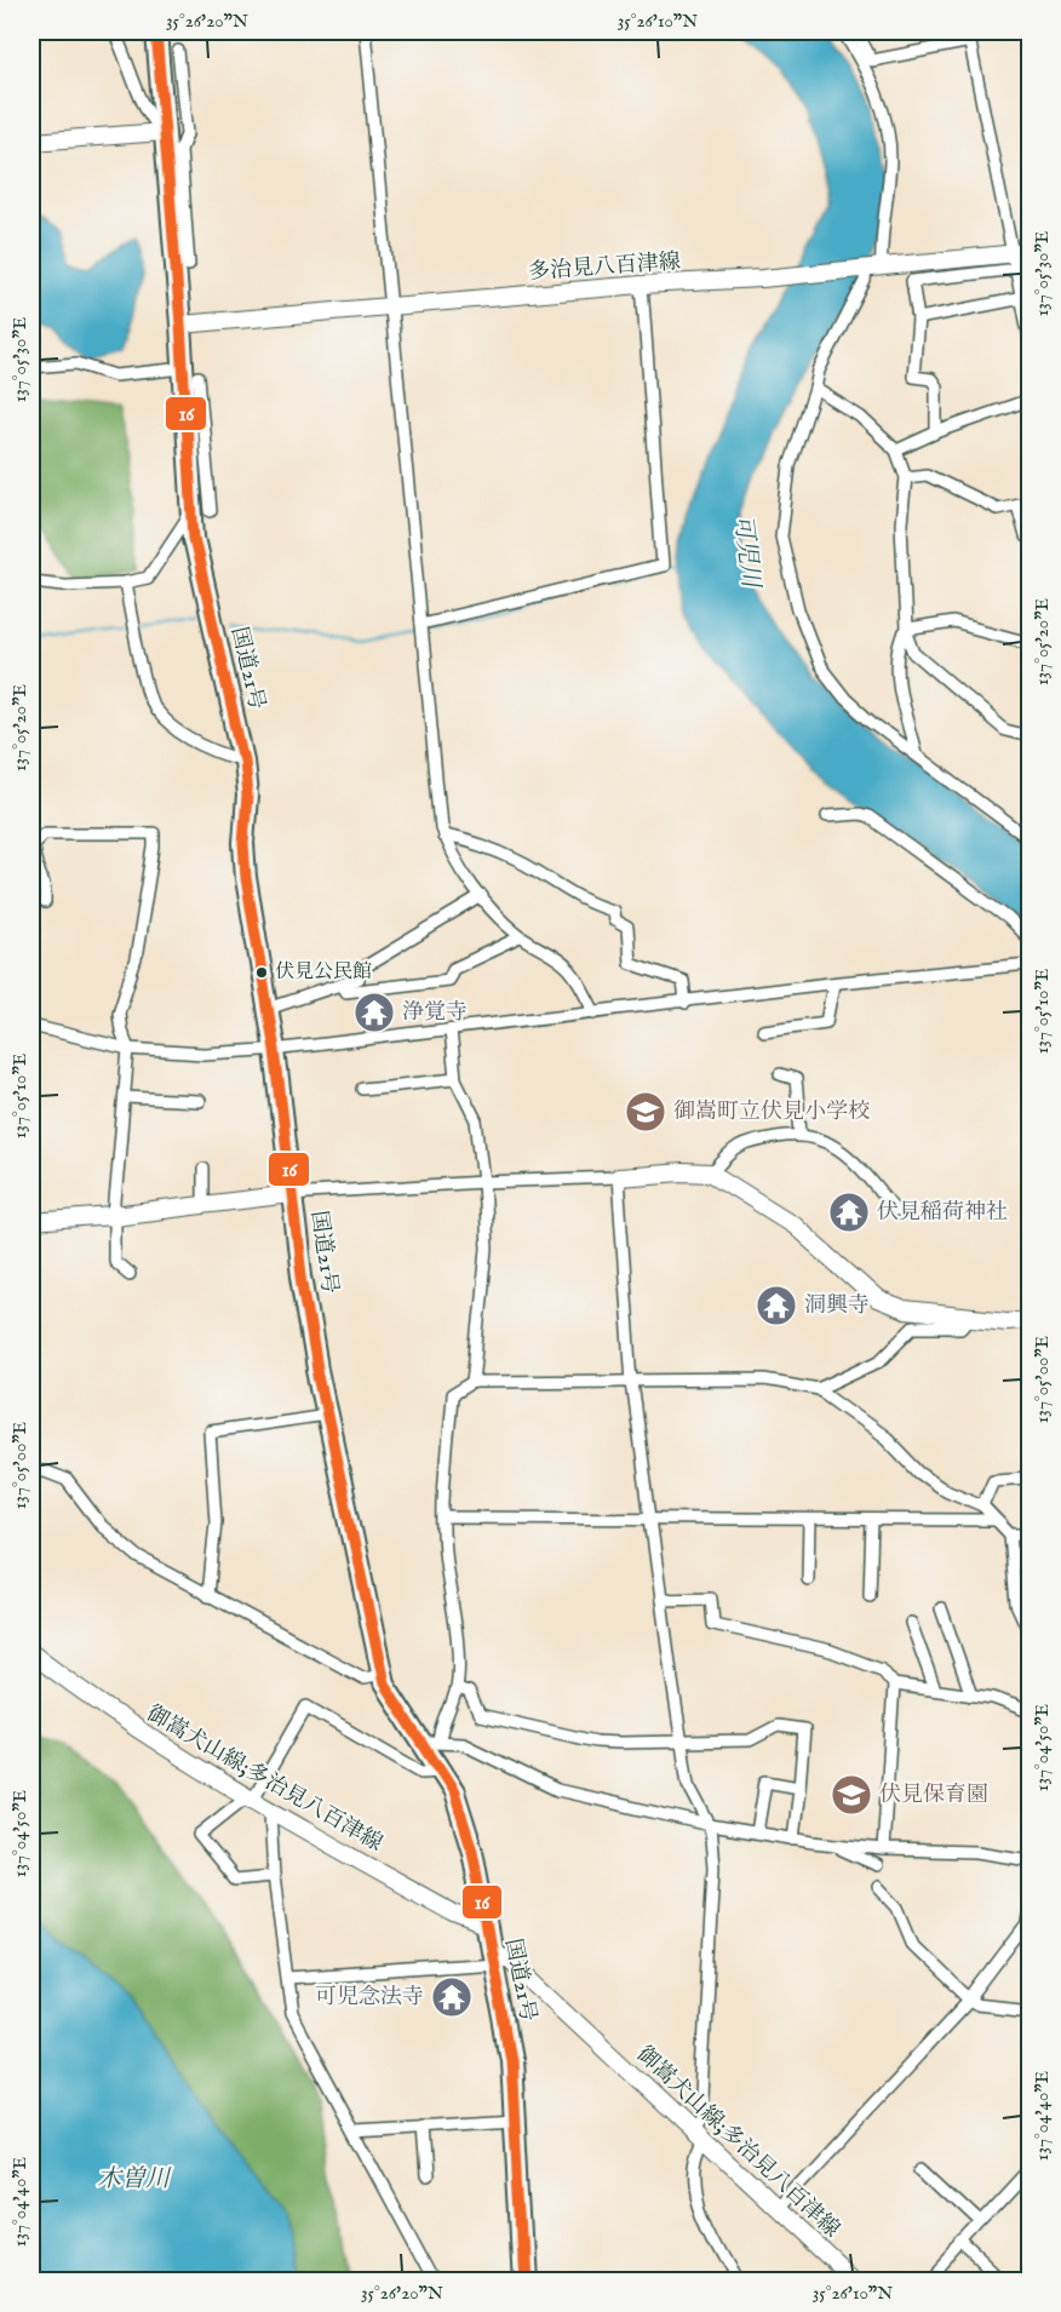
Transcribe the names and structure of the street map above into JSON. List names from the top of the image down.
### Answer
{
  "streets": {
    "highway": ["国道21号"],
    "main road": ["多治見八百津線", "御嵩犬山線;多治見八百津線"]
  },
  "crossings": [
    ["多治見八百津線", "国道21号"],
    ["国道21号", "御嵩犬山線;多治見八百津線"]
  ],
  "water": ["可児川", "木曽川"],
  "places": {
    "other": ["伏見公民館"],
    "temple": [
      "浄覚寺",
      "伏見稲荷神社",
      "洞興寺",
      "可児念法寺"
    ],
    "school or university": ["御嵩町立伏見小学校", "伏見保育園"]
  },
  "lines": ["transit line 16"],
  "coordinates": [
    "35°26'20\"N",
    "35°26'10\"N",
    "137°05'30\"E",
    "137°05'20\"E",
    "137°05'10\"E",
    "137°05'00\"E",
    "137°04'50\"E",
    "137°04'40\"E"
  ]
}
